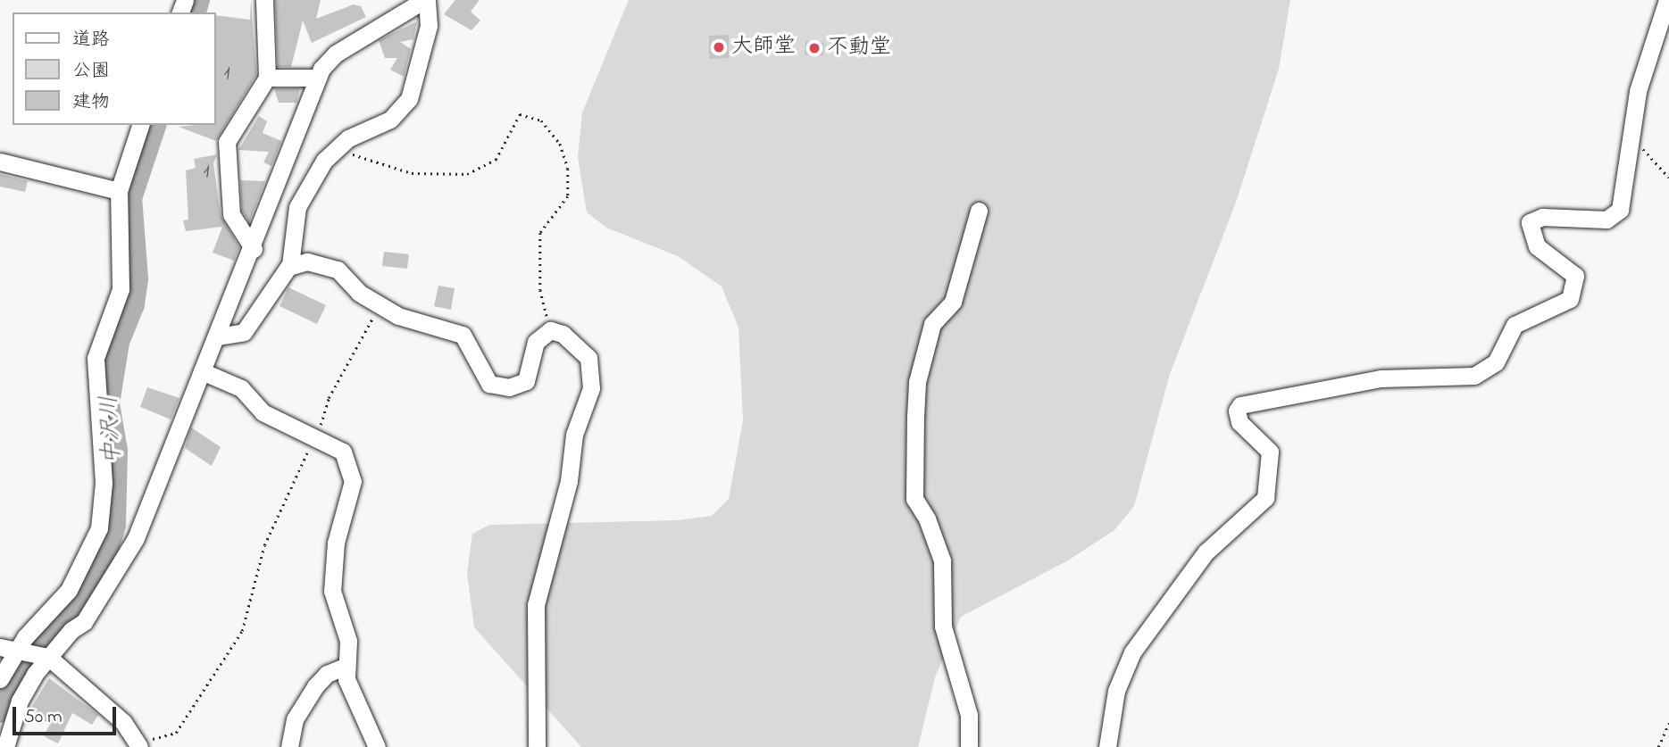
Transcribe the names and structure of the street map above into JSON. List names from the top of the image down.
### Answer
{
  "water": ["中沢川"],
  "places": ["大師堂", "不動堂"],
  "house_numbers": ["1", "1"],
  "legend": ["道路", "公園", "建物"],
  "scale_bar": "50 m"
}
